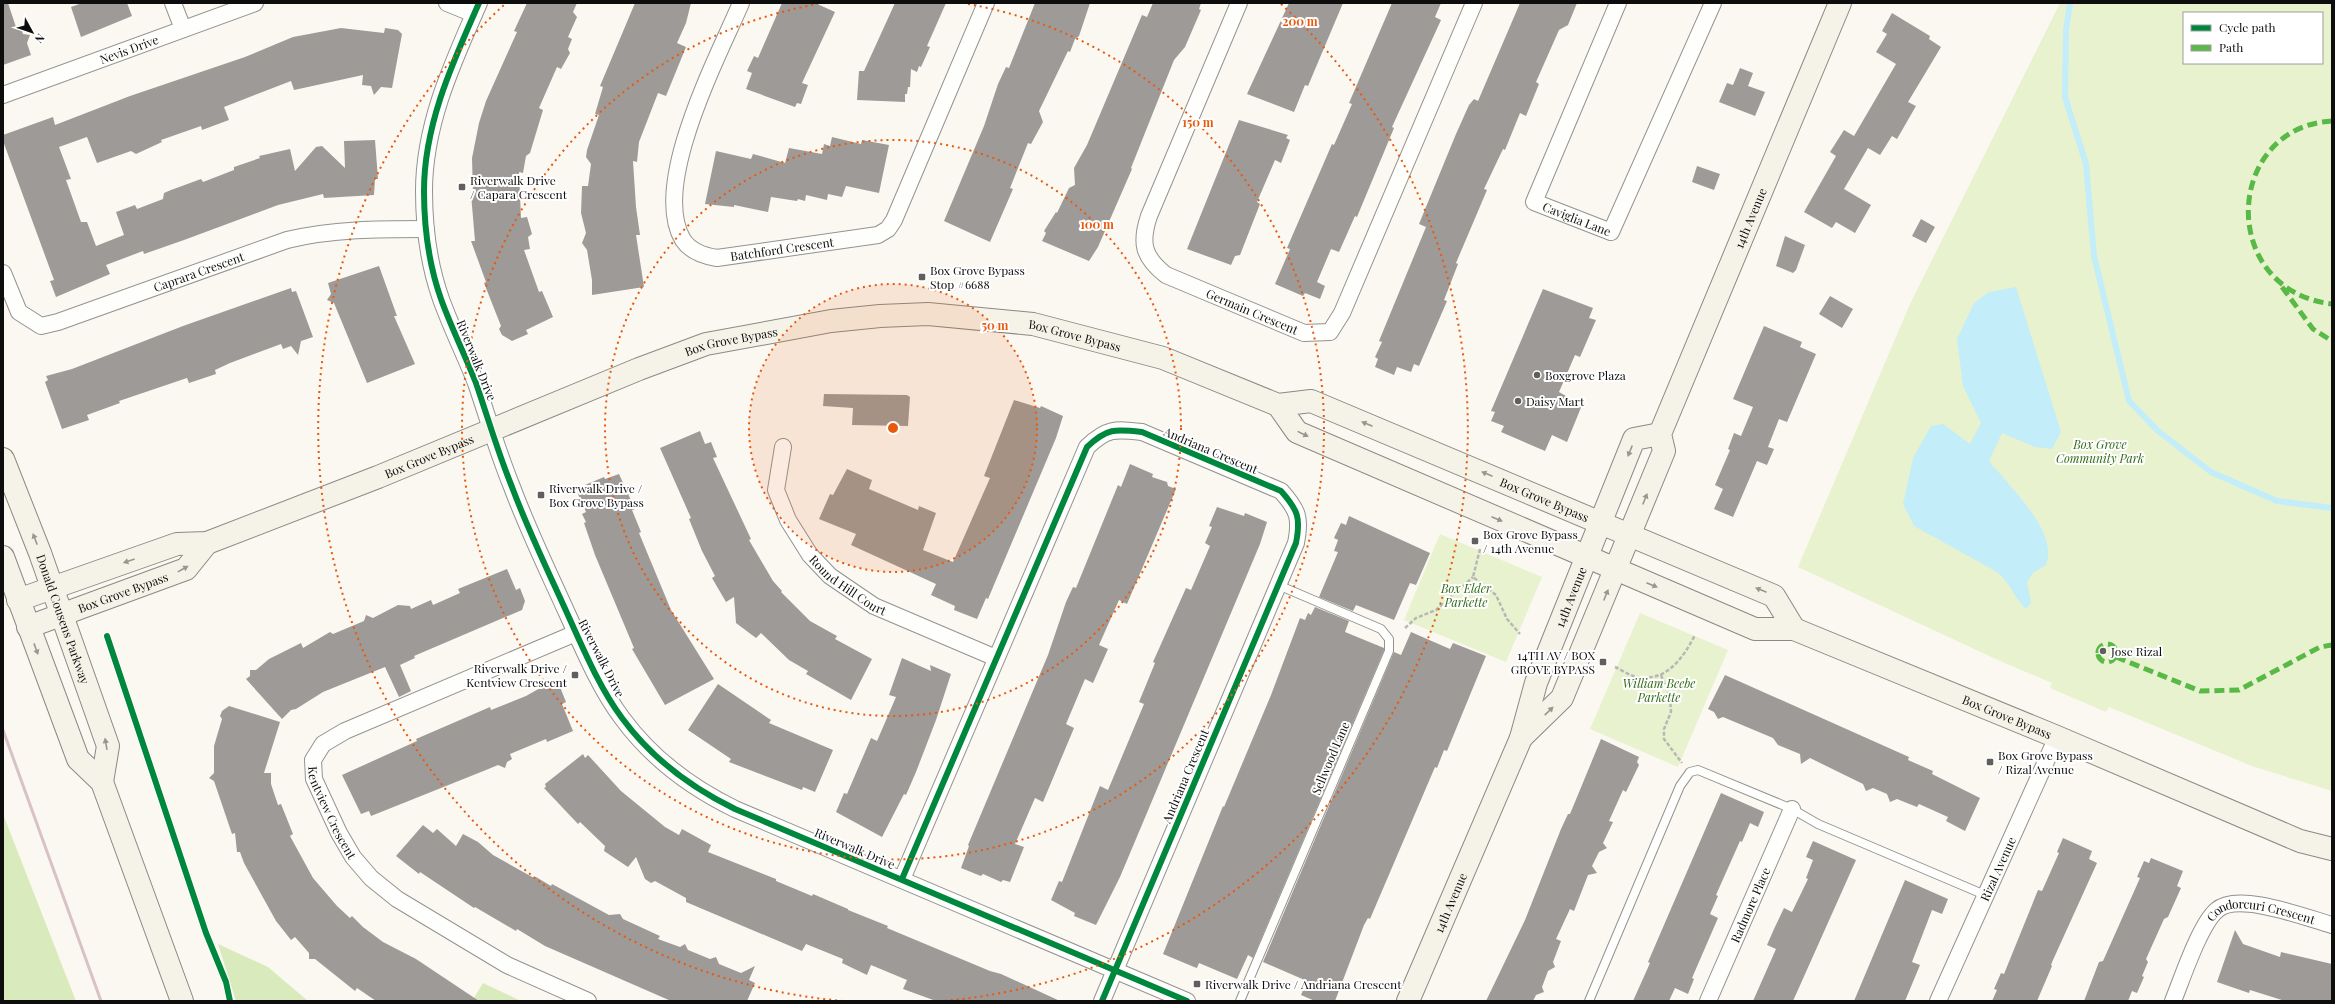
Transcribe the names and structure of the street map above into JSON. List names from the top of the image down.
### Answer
{
  "streets": {
    "main road": ["14th Avenue", "Box Grove Bypass", "Donald Cousens Parkway"],
    "street": [
      "Nevis Drive",
      "Caviglia Lane",
      "Batchford Crescent",
      "Caprara Crescent",
      "Germain Crescent",
      "Riverwalk Drive",
      "Andriana Crescent",
      "Round Hill Court",
      "Kentview Crescent",
      "Rizal Avenue",
      "Radmore Place",
      "Condorcuri Crescent"
    ],
    "lane": ["Sellwood Lane"]
  },
  "crossings": [
    ["14th Avenue", "Box Grove Bypass"],
    ["Caprara Crescent", "Riverwalk Drive"],
    ["Box Grove Bypass", "Riverwalk Drive"],
    ["Box Grove Bypass", "Donald Cousens Parkway"],
    ["Box Grove Bypass", "Rizal Avenue"],
    ["Riverwalk Drive", "Andriana Crescent"],
    ["Riverwalk Drive", "Kentview Crescent"],
    ["Andriana Crescent", "Round Hill Court"],
    ["Andriana Crescent", "Sellwood Lane"]
  ],
  "parks": ["Box Grove Community Park", "Box Elder Parkette", "William Beebe Parkette"],
  "places": {
    "transit": [
      "Riverwalk Drive / Capara Crescent",
      "Box Grove Bypass Stop #6688",
      "Riverwalk Drive / Box Grove Bypass",
      "Box Grove Bypass / 14th Avenue",
      "14TH AV / BOX GROVE BYPASS",
      "Riverwalk Drive / Kentview Crescent",
      "Box Grove Bypass / Rizal Avenue",
      "Riverwalk Drive / Andriana Crescent"
    ],
    "other": ["Boxgrove Plaza", "Daisy Mart", "Jose Rizal"]
  },
  "legend": ["Cycle path", "Path"],
  "north": "bottom right",
  "rings": [
    "200 m",
    "150 m",
    "100 m",
    "50 m"
  ]
}
